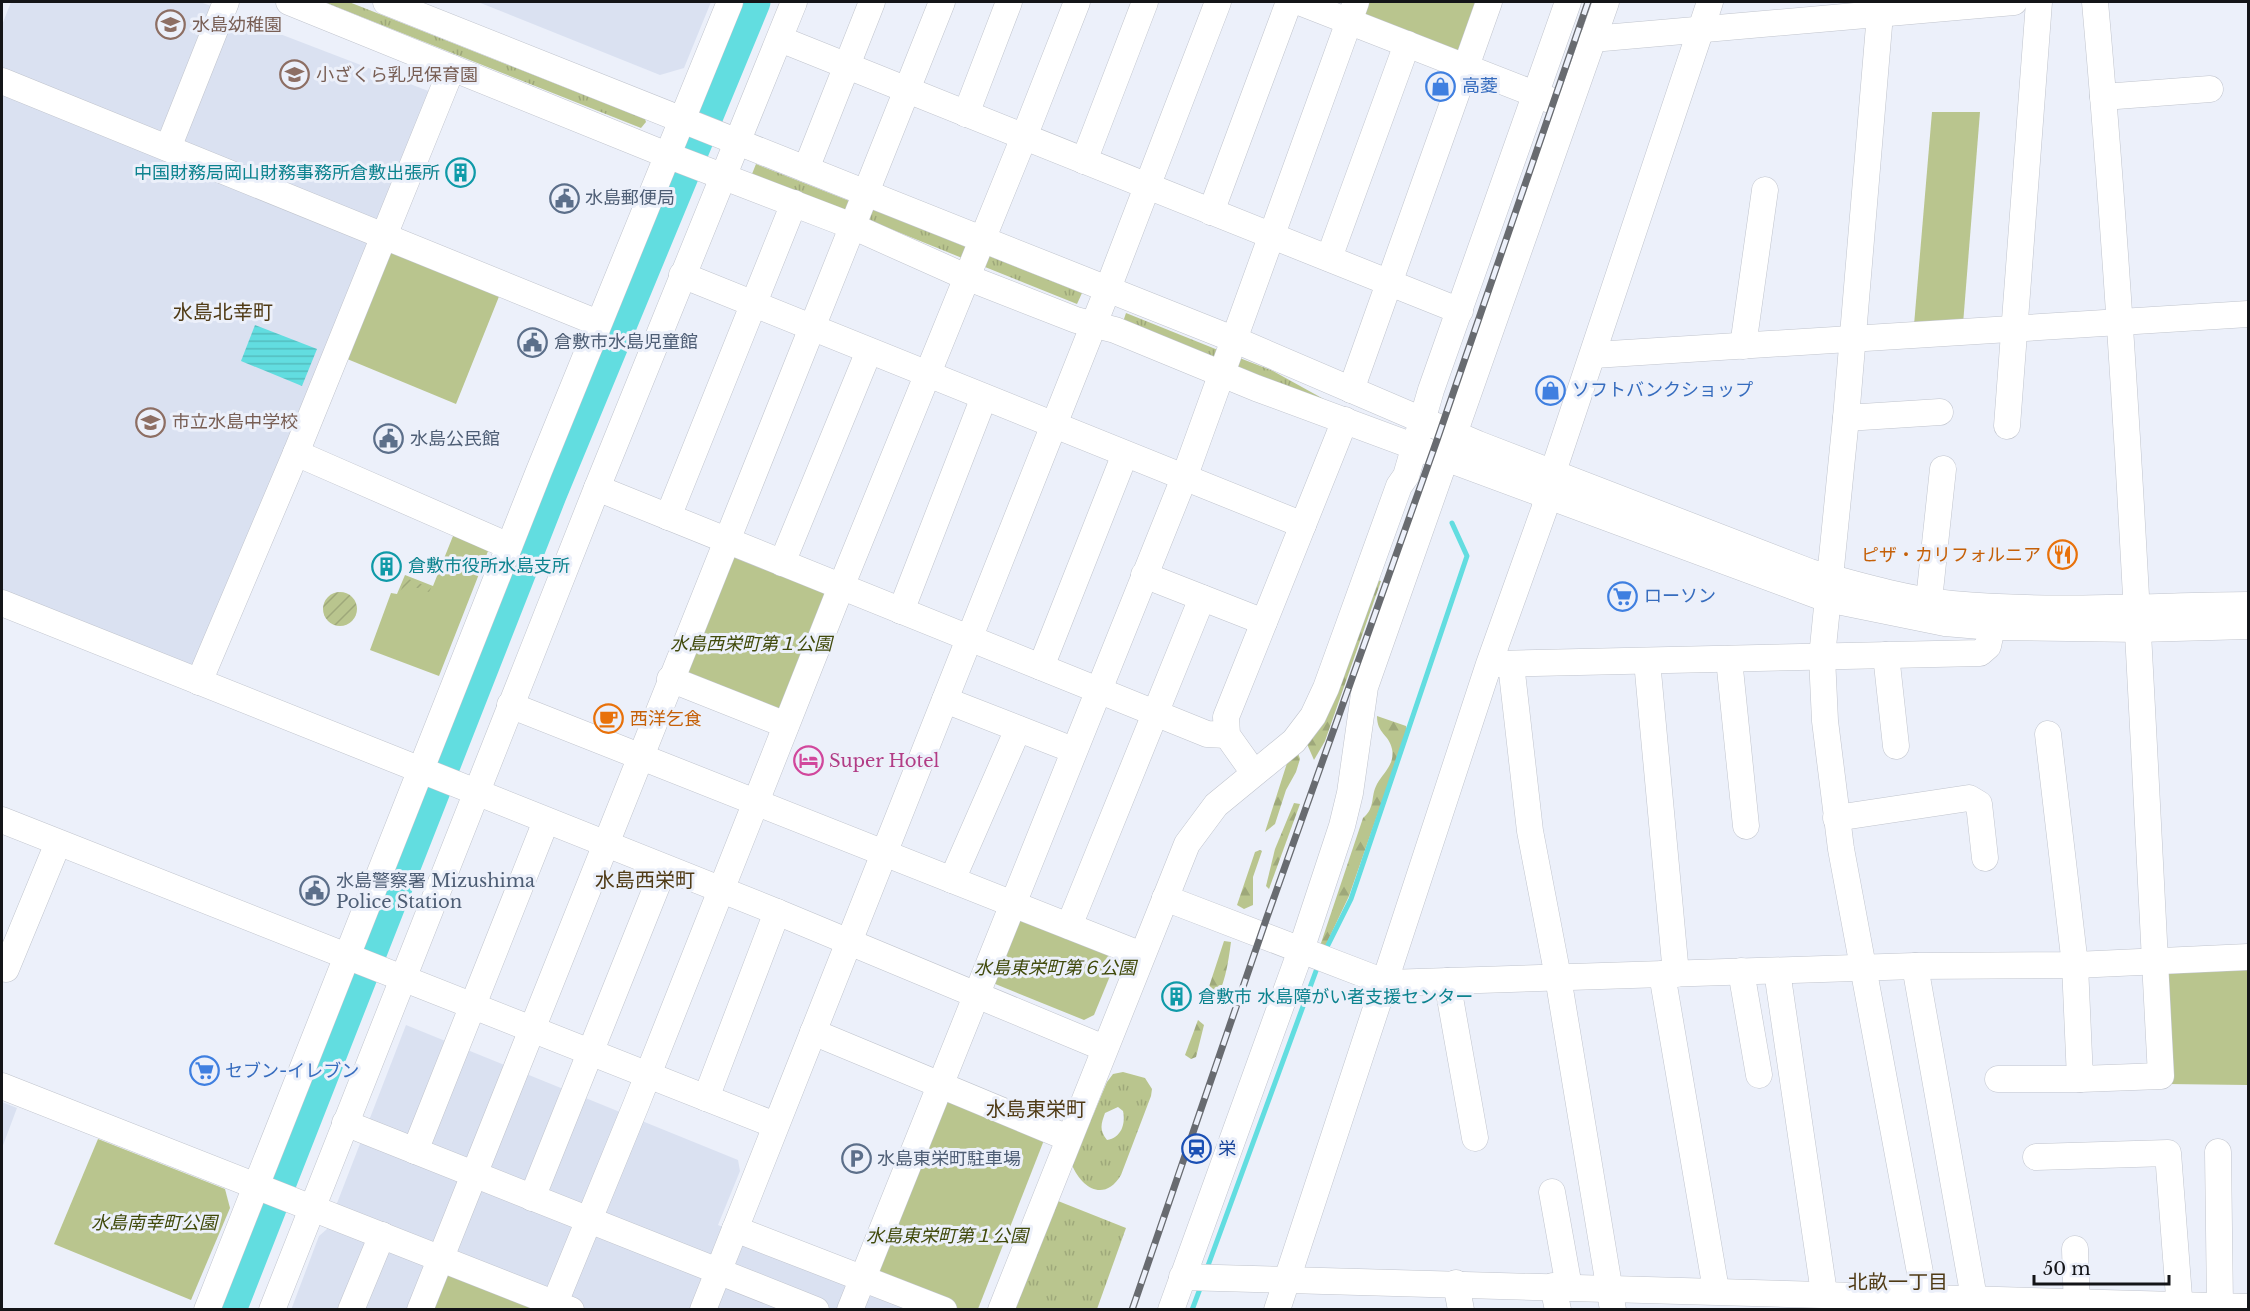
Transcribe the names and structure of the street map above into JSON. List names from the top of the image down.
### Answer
{
  "districts": [
    "水島北幸町",
    "水島西栄町",
    "水島東栄町",
    "北畝一丁目"
  ],
  "parks": [
    "水島西栄町第１公園",
    "水島東栄町第６公園",
    "水島南幸町公園",
    "水島東栄町第１公園"
  ],
  "places": {
    "school or university": ["水島幼稚園", "小ざくら乳児保育園", "市立水島中学校"],
    "shop": ["高菱", "ソフトバンクショップ"],
    "building": ["中国財務局岡山財務事務所倉敷出張所", "倉敷市役所水島支所", "倉敷市 水島障がい者支援センター"],
    "public building": [
      "水島郵便局",
      "倉敷市水島児童館",
      "水島公民館",
      "水島警察署 Mizushima Police Station"
    ],
    "restaurant": ["ピザ・カリフォルニア"],
    "supermarket": ["ローソン", "セブン-イレブン"],
    "cafe": ["西洋乞食"],
    "hotel": ["Super Hotel"],
    "station": ["栄"],
    "parking": ["水島東栄町駐車場"]
  },
  "scale_bar": "50 m"
}
